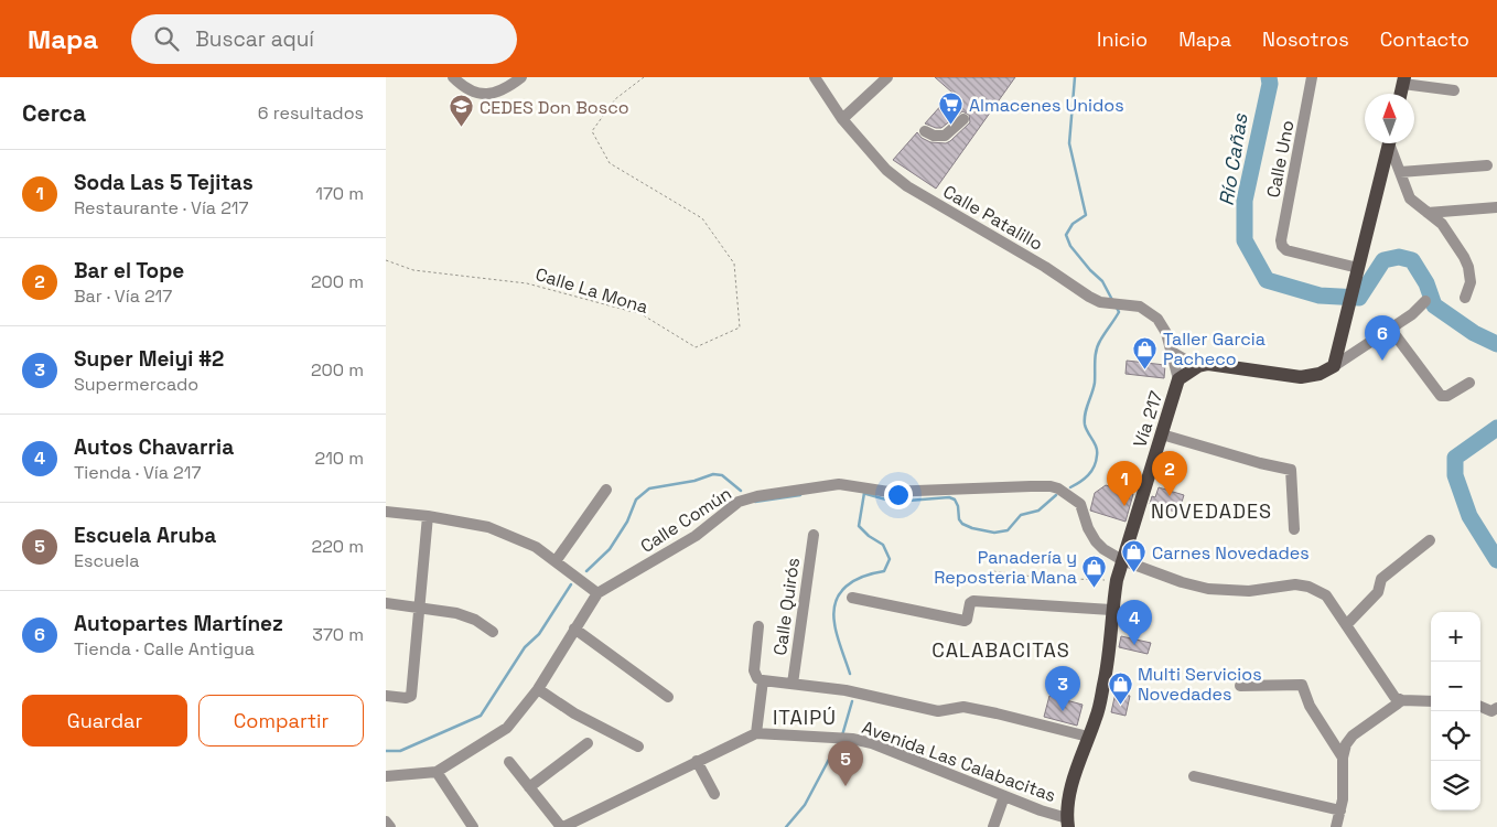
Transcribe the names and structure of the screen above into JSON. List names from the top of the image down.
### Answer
{
  "streets": {
    "main road": ["Vía 217"],
    "street": [
      "Calle Uno",
      "Calle Patalillo",
      "Calle Común",
      "Calle Quirós",
      "Avenida Las Calabacitas"
    ],
    "path": ["Calle La Mona"]
  },
  "crossings": [
    ["Calle Patalillo", "Vía 217"],
    ["Vía 217", "Calle Común"],
    ["Vía 217", "Avenida Las Calabacitas"]
  ],
  "districts": ["NOVEDADES", "CALABACITAS", "ITAIPÚ"],
  "water": ["Río Cañas"],
  "places": {
    "supermarket": ["Almacenes Unidos"],
    "school or university": ["CEDES Don Bosco"],
    "shop": [
      "Taller Garcia Pacheco",
      "Carnes Novedades",
      "Panadería y Reposteria Mana",
      "Multi Servicios Novedades"
    ]
  },
  "north": "top",
  "page": {
    "header": "Mapa",
    "search": "Buscar aquí",
    "nav": [
      "Inicio",
      "Mapa",
      "Nosotros",
      "Contacto"
    ],
    "heading": ["Cerca", "6 resultados"],
    "list": [
      {
        "mark": "1",
        "name": "Soda Las 5 Tejitas",
        "note": "Restaurante · Vía 217",
        "value": "170 m"
      },
      {
        "mark": "2",
        "name": "Bar el Tope",
        "note": "Bar · Vía 217",
        "value": "200 m"
      },
      {
        "mark": "3",
        "name": "Super Meiyi #2",
        "note": "Supermercado",
        "value": "200 m"
      },
      {
        "mark": "4",
        "name": "Autos Chavarria",
        "note": "Tienda · Vía 217",
        "value": "210 m"
      },
      {
        "mark": "5",
        "name": "Escuela Aruba",
        "note": "Escuela",
        "value": "220 m"
      },
      {
        "mark": "6",
        "name": "Autopartes Martínez",
        "note": "Tienda · Calle Antigua",
        "value": "370 m"
      }
    ],
    "pins": [
      "6",
      "2",
      "1",
      "4",
      "3",
      "5"
    ],
    "map_buttons": ["+", "−"],
    "buttons": ["Guardar", "Compartir"]
  }
}
